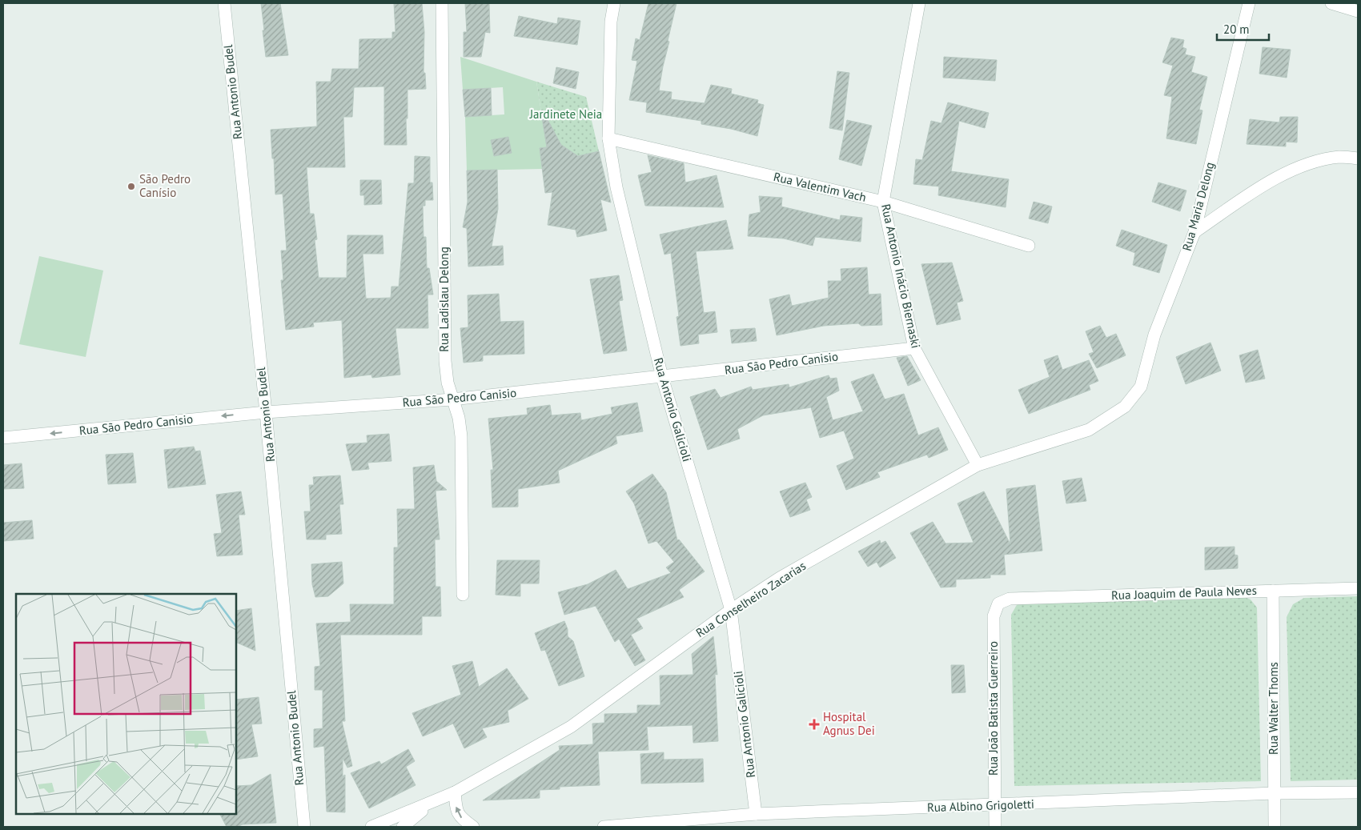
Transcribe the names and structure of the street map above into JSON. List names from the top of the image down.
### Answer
{
  "streets": {
    "street": [
      "Rua Antonio Budel",
      "Rua Valentim Vach",
      "Rua Maria Delong",
      "Rua Antonio Inácio Biernaski",
      "Rua Ladislau Delong",
      "Rua São Pedro Canisio",
      "Rua Antonio Galicioli",
      "Rua Joaquim de Paula Neves",
      "Rua Conselheiro Zacarias",
      "Rua João Batista Guerreiro",
      "Rua Walter Thoms",
      "Rua Albino Grigoletti"
    ]
  },
  "crossings": [
    ["Rua Antonio Budel", "Rua São Pedro Canisio"],
    ["Rua Valentim Vach", "Rua Antonio Inácio Biernaski"],
    ["Rua Valentim Vach", "Rua Antonio Galicioli"],
    ["Rua Maria Delong", "Rua Conselheiro Zacarias"],
    ["Rua Antonio Inácio Biernaski", "Rua São Pedro Canisio"],
    ["Rua Antonio Inácio Biernaski", "Rua Conselheiro Zacarias"],
    ["Rua Ladislau Delong", "Rua São Pedro Canisio"],
    ["Rua São Pedro Canisio", "Rua Antonio Galicioli"],
    ["Rua Antonio Galicioli", "Rua Conselheiro Zacarias"],
    ["Rua Antonio Galicioli", "Rua Albino Grigoletti"],
    ["Rua Joaquim de Paula Neves", "Rua João Batista Guerreiro"],
    ["Rua Joaquim de Paula Neves", "Rua Walter Thoms"],
    ["Rua João Batista Guerreiro", "Rua Albino Grigoletti"],
    ["Rua Walter Thoms", "Rua Albino Grigoletti"]
  ],
  "parks": ["Jardinete Neia"],
  "places": {
    "other": ["São Pedro Canísio"],
    "health": ["Hospital Agnus Dei"]
  },
  "scale_bar": "20 m"
}
